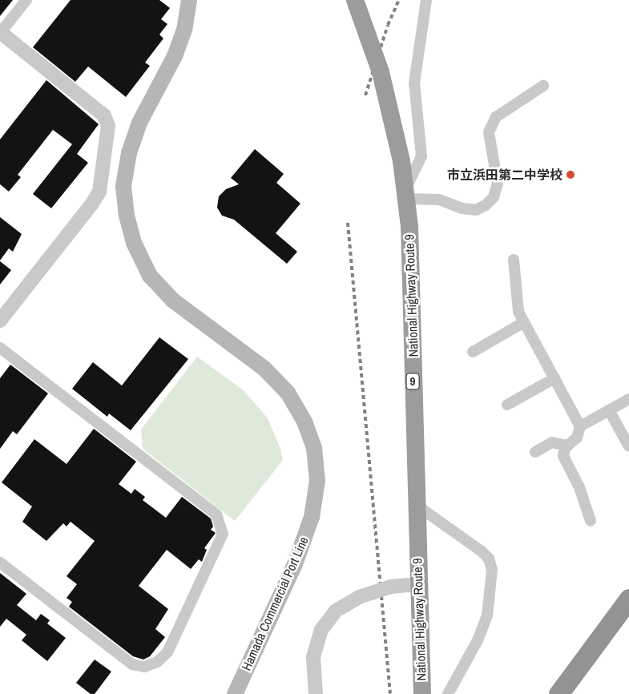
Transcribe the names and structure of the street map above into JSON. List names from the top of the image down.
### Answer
{
  "streets": {
    "highway": ["National Highway Route 9", "9"],
    "main road": ["Hamada Commercial Port Line"]
  },
  "places": ["市立浜田第二中学校"]
}
